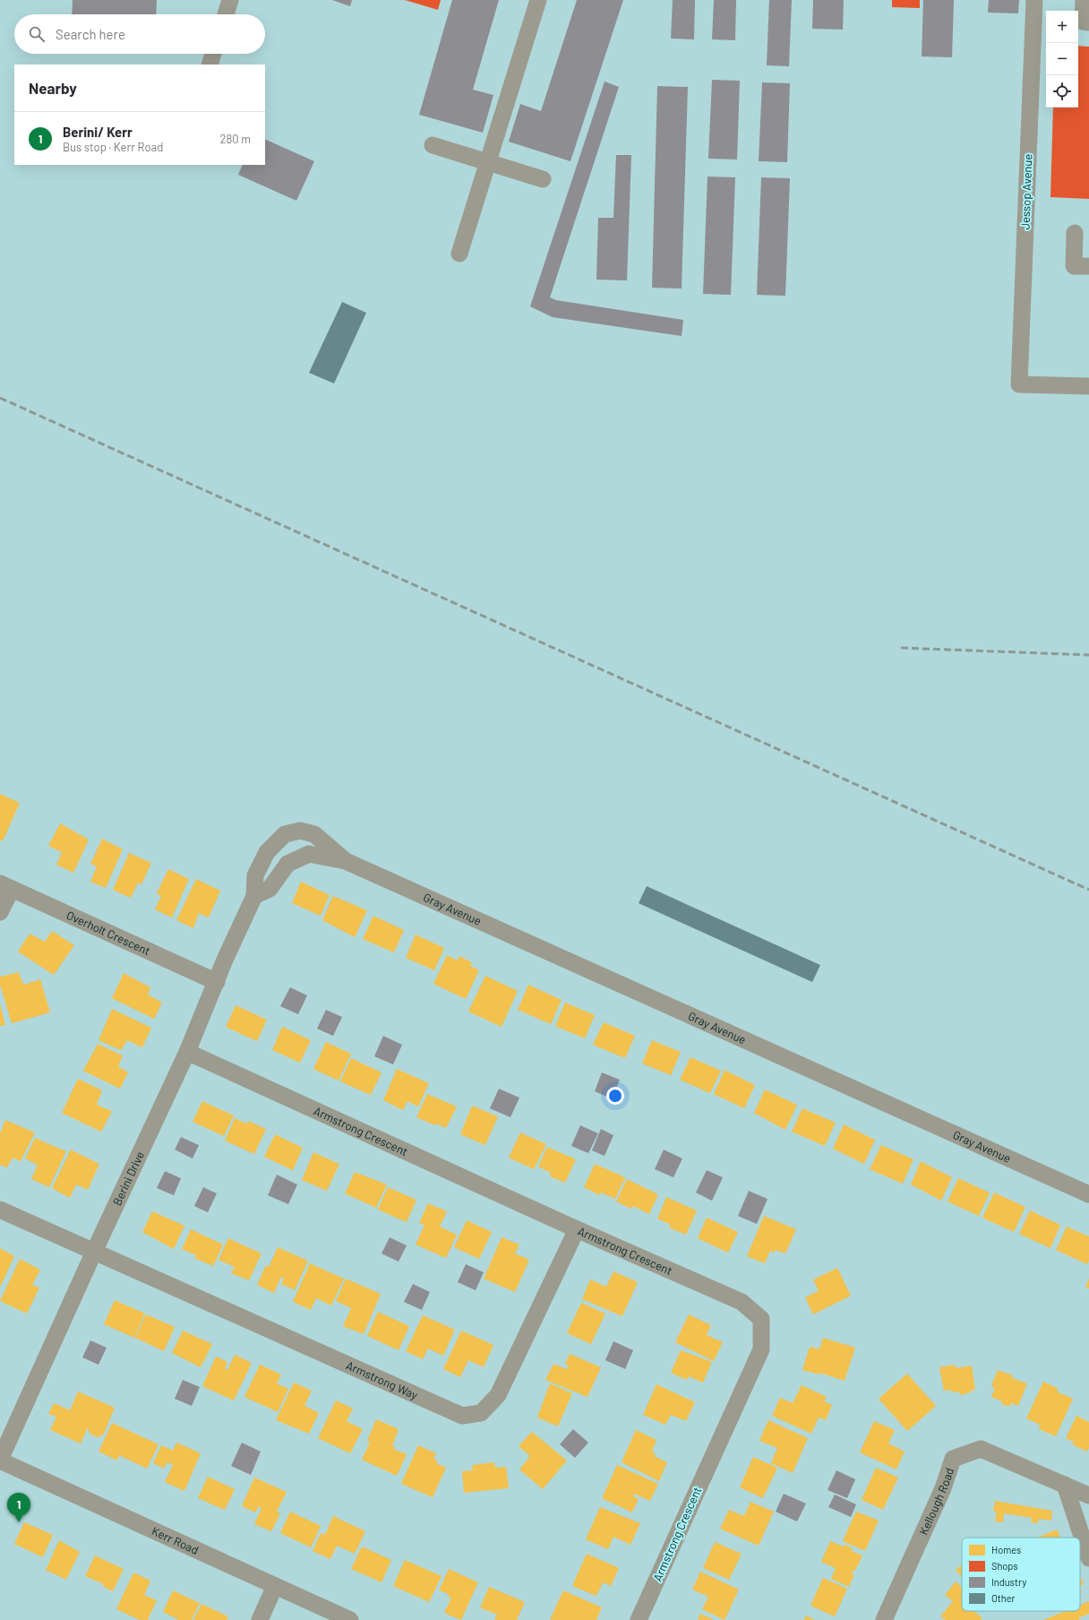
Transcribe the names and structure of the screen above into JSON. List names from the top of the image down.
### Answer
{
  "streets": {
    "street": [
      "Jessop Avenue",
      "Gray Avenue",
      "Overholt Crescent",
      "Armstrong Crescent",
      "Berini Drive",
      "Armstrong Way",
      "Kellough Road",
      "Kerr Road"
    ]
  },
  "crossings": [
    ["Gray Avenue", "Berini Drive"],
    ["Overholt Crescent", "Berini Drive"],
    ["Armstrong Crescent", "Berini Drive"],
    ["Armstrong Crescent", "Armstrong Way"],
    ["Berini Drive", "Armstrong Way"],
    ["Berini Drive", "Kerr Road"]
  ],
  "legend": [
    "Homes",
    "Shops",
    "Industry",
    "Other"
  ],
  "page": {
    "map_buttons": ["+", "−"],
    "search": "Search here",
    "heading": "Nearby",
    "list": [
      {
        "mark": "1",
        "name": "Berini/ Kerr",
        "note": "Bus stop · Kerr Road",
        "value": "280 m"
      }
    ],
    "pins": "1"
  }
}
